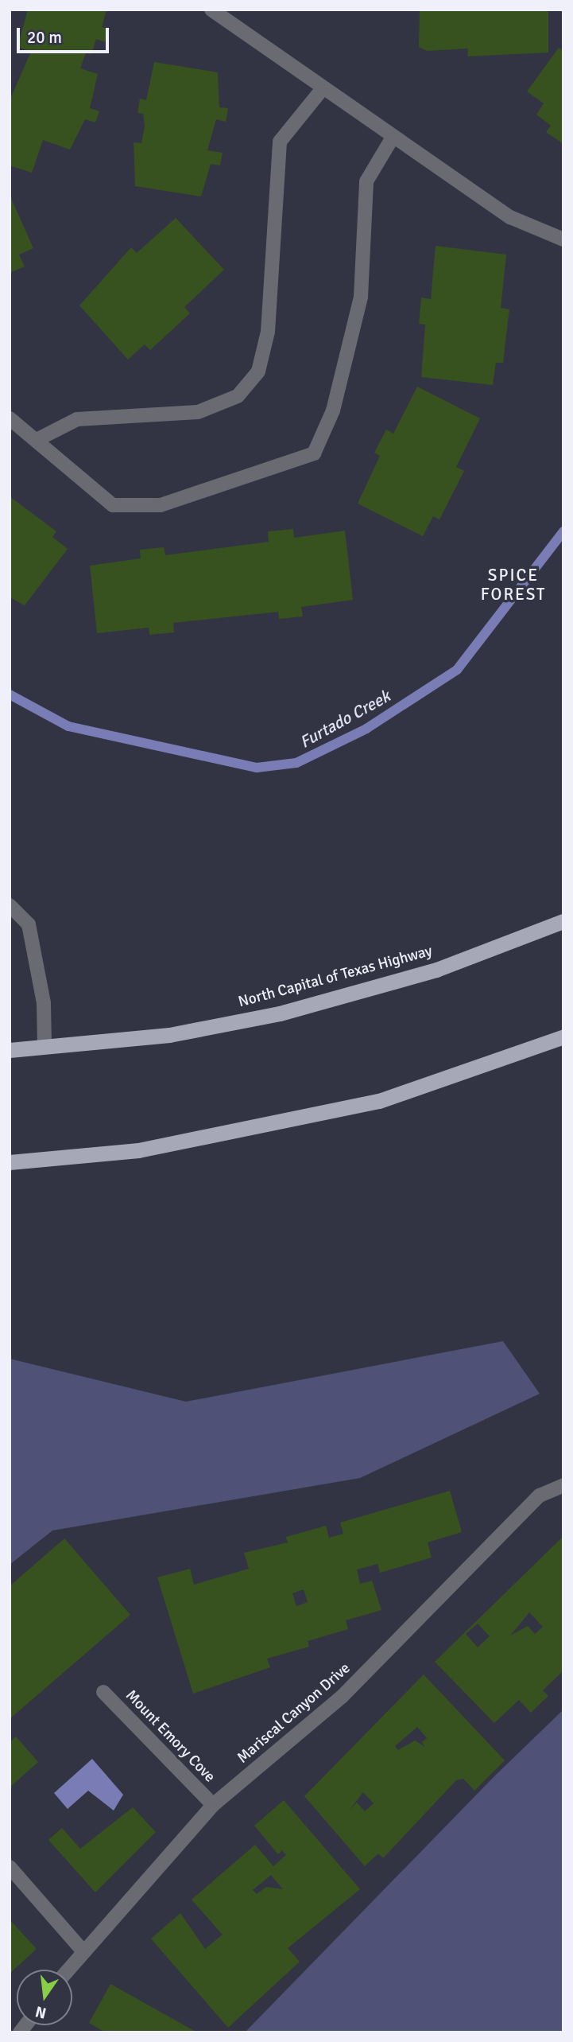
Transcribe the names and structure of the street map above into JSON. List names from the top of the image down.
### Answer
{
  "streets": {
    "highway": ["North Capital of Texas Highway"],
    "street": ["Mariscal Canyon Drive", "Mount Emory Cove"]
  },
  "crossings": [
    ["Mariscal Canyon Drive", "Mount Emory Cove"]
  ],
  "districts": ["SPICE FOREST"],
  "water": ["Furtado Creek"],
  "scale_bar": "20 m",
  "north": "bottom"
}
